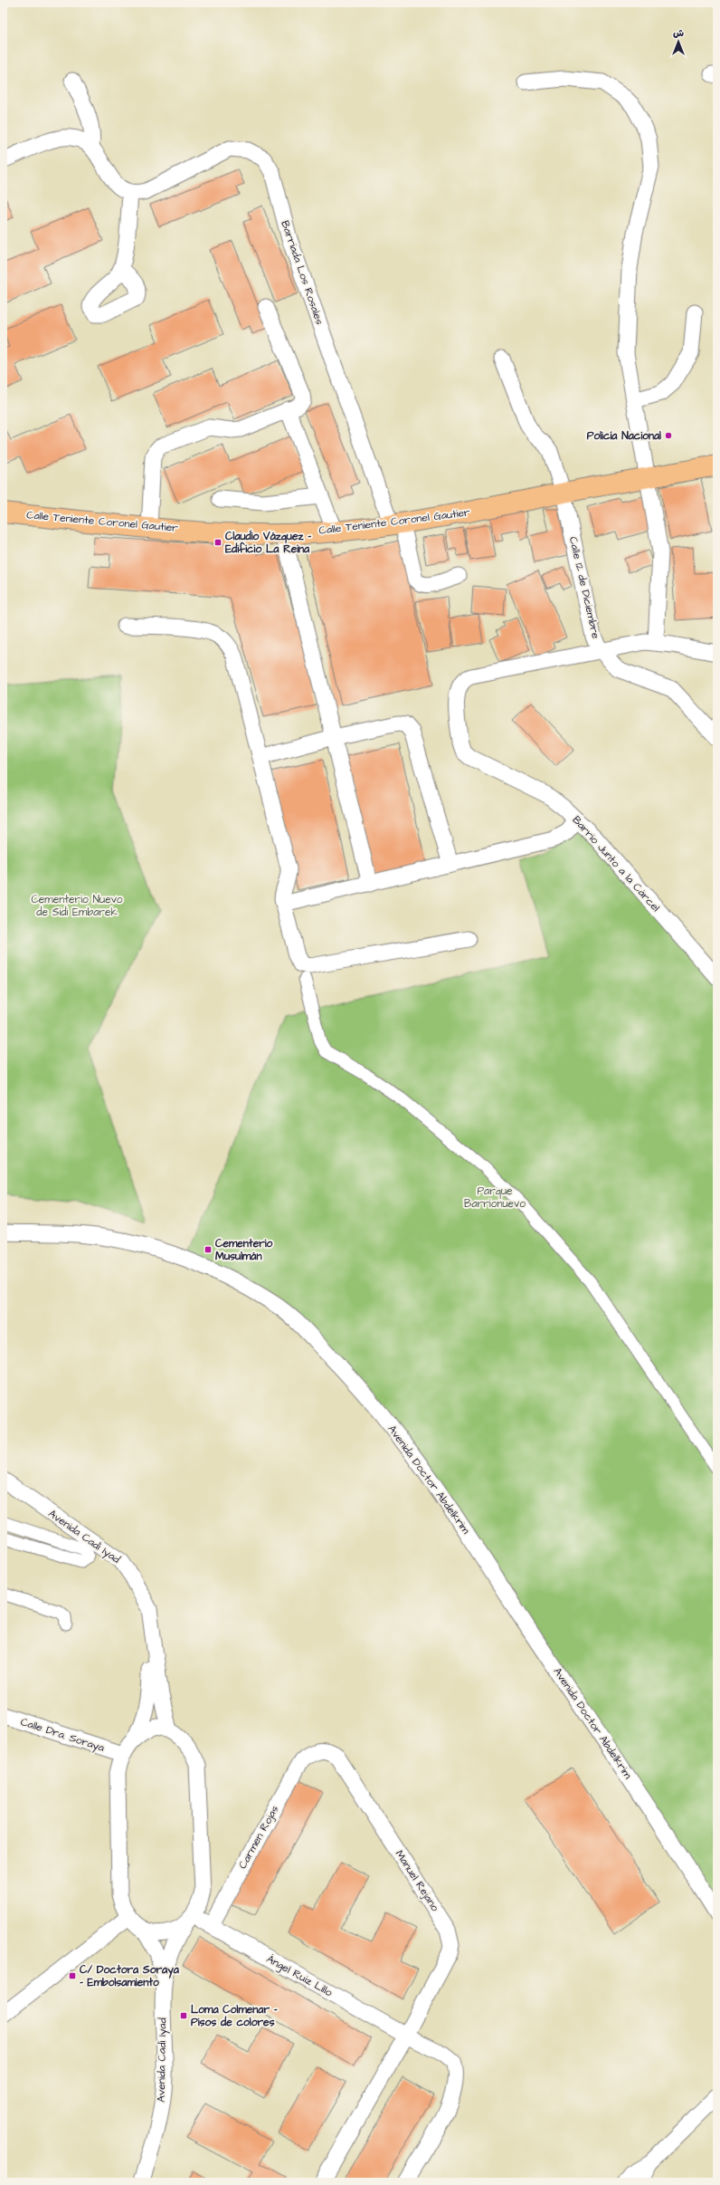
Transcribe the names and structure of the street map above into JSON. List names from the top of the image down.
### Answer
{
  "streets": {
    "main road": ["Calle Teniente Coronel Gautier"],
    "street": [
      "Barriada Los Rosales",
      "Calle 12 de Diciembre",
      "Barrio Junto a la Cárcel",
      "Avenida Doctor Abdelkrim",
      "Avenida Cadi Iyad",
      "Calle Dra. Soraya",
      "Carmen Rojas",
      "Manuel Rejano",
      "Ángel Ruiz Lillo"
    ]
  },
  "crossings": [
    ["Barriada Los Rosales", "Calle Teniente Coronel Gautier"],
    ["Calle Teniente Coronel Gautier", "Calle 12 de Diciembre"],
    ["Calle 12 de Diciembre", "Barrio Junto a la Cárcel"],
    ["Avenida Cadi Iyad", "Ángel Ruiz Lillo"],
    ["Carmen Rojas", "Manuel Rejano"],
    ["Carmen Rojas", "Ángel Ruiz Lillo"],
    ["Manuel Rejano", "Ángel Ruiz Lillo"]
  ],
  "parks": ["Cementerio Nuevo de Sidi Embarek", "Parque Barrionuevo"],
  "places": {
    "other": ["Policía Nacional"],
    "transit": [
      "Claudio Vázquez - Edificio La Reina",
      "Cementerio Musulmán",
      "C/ Doctora Soraya - Embolsamiento",
      "Loma Colmenar - Pisos de colores"
    ]
  },
  "north": "top"
}
